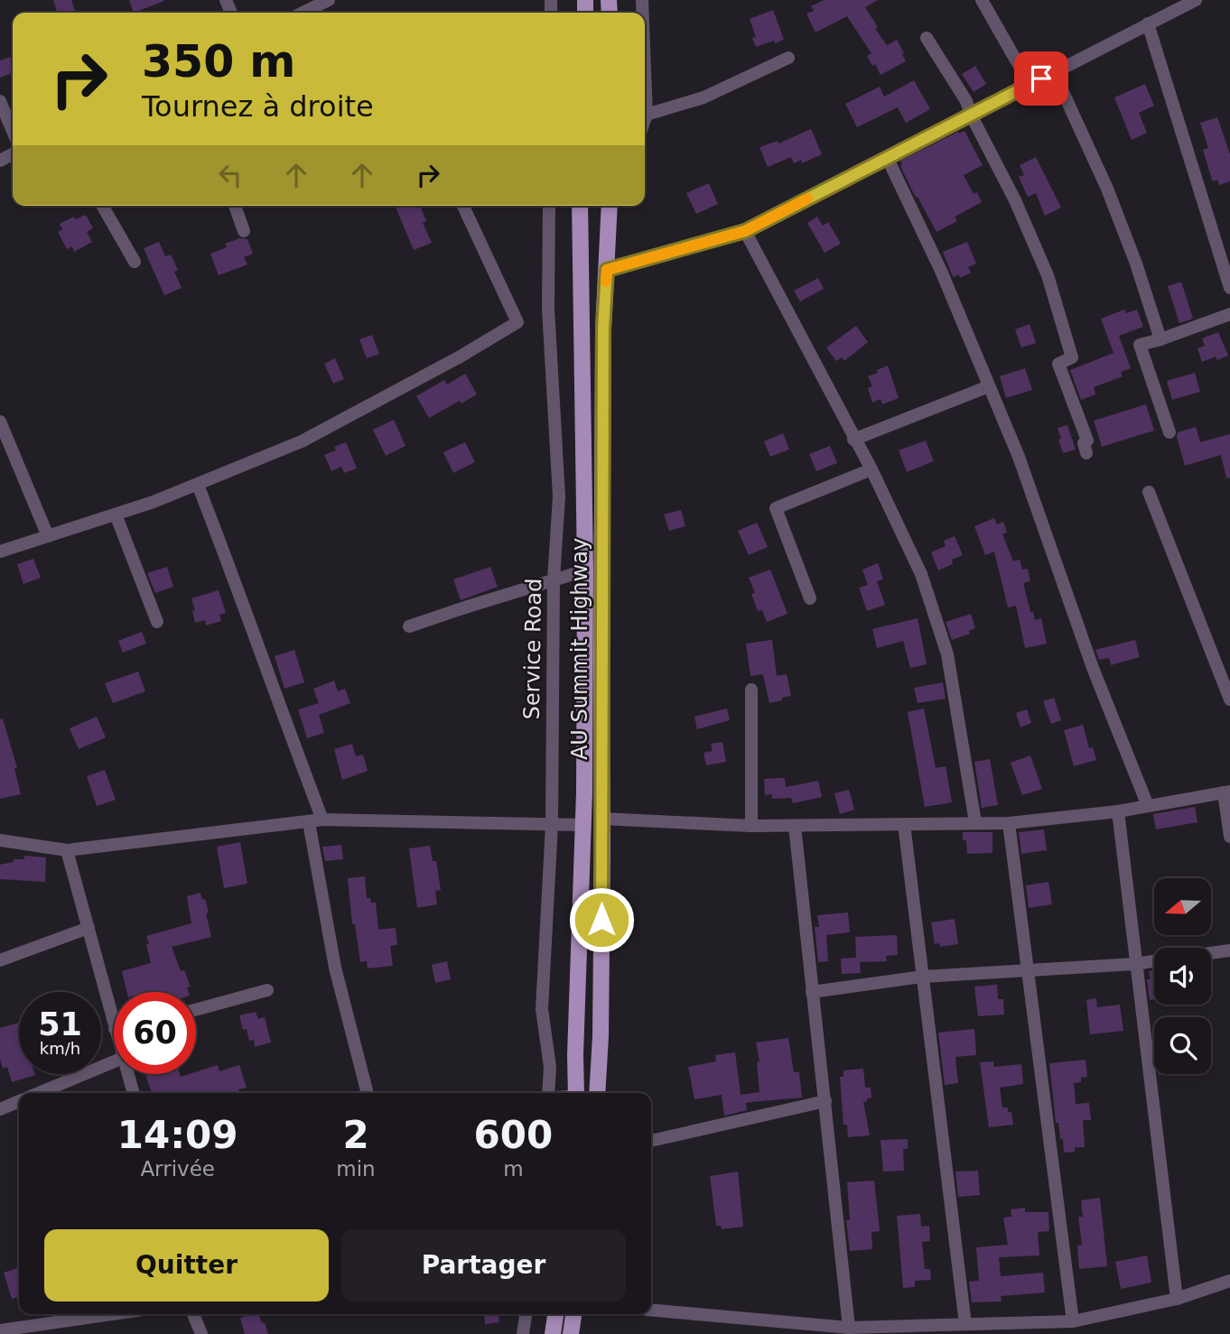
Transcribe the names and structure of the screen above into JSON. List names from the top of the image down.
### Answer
{
  "streets": {
    "main road": ["AU Summit Highway"],
    "street": ["Service Road"]
  },
  "north": "left",
  "page": {
    "turn": ["350 m", "Tournez à droite"],
    "speed": "51 km/h",
    "limit": "60",
    "eta": [
      "14:09",
      "Arrivée",
      "2",
      "min",
      "600",
      "m"
    ],
    "buttons": ["Quitter", "Partager"]
  }
}
